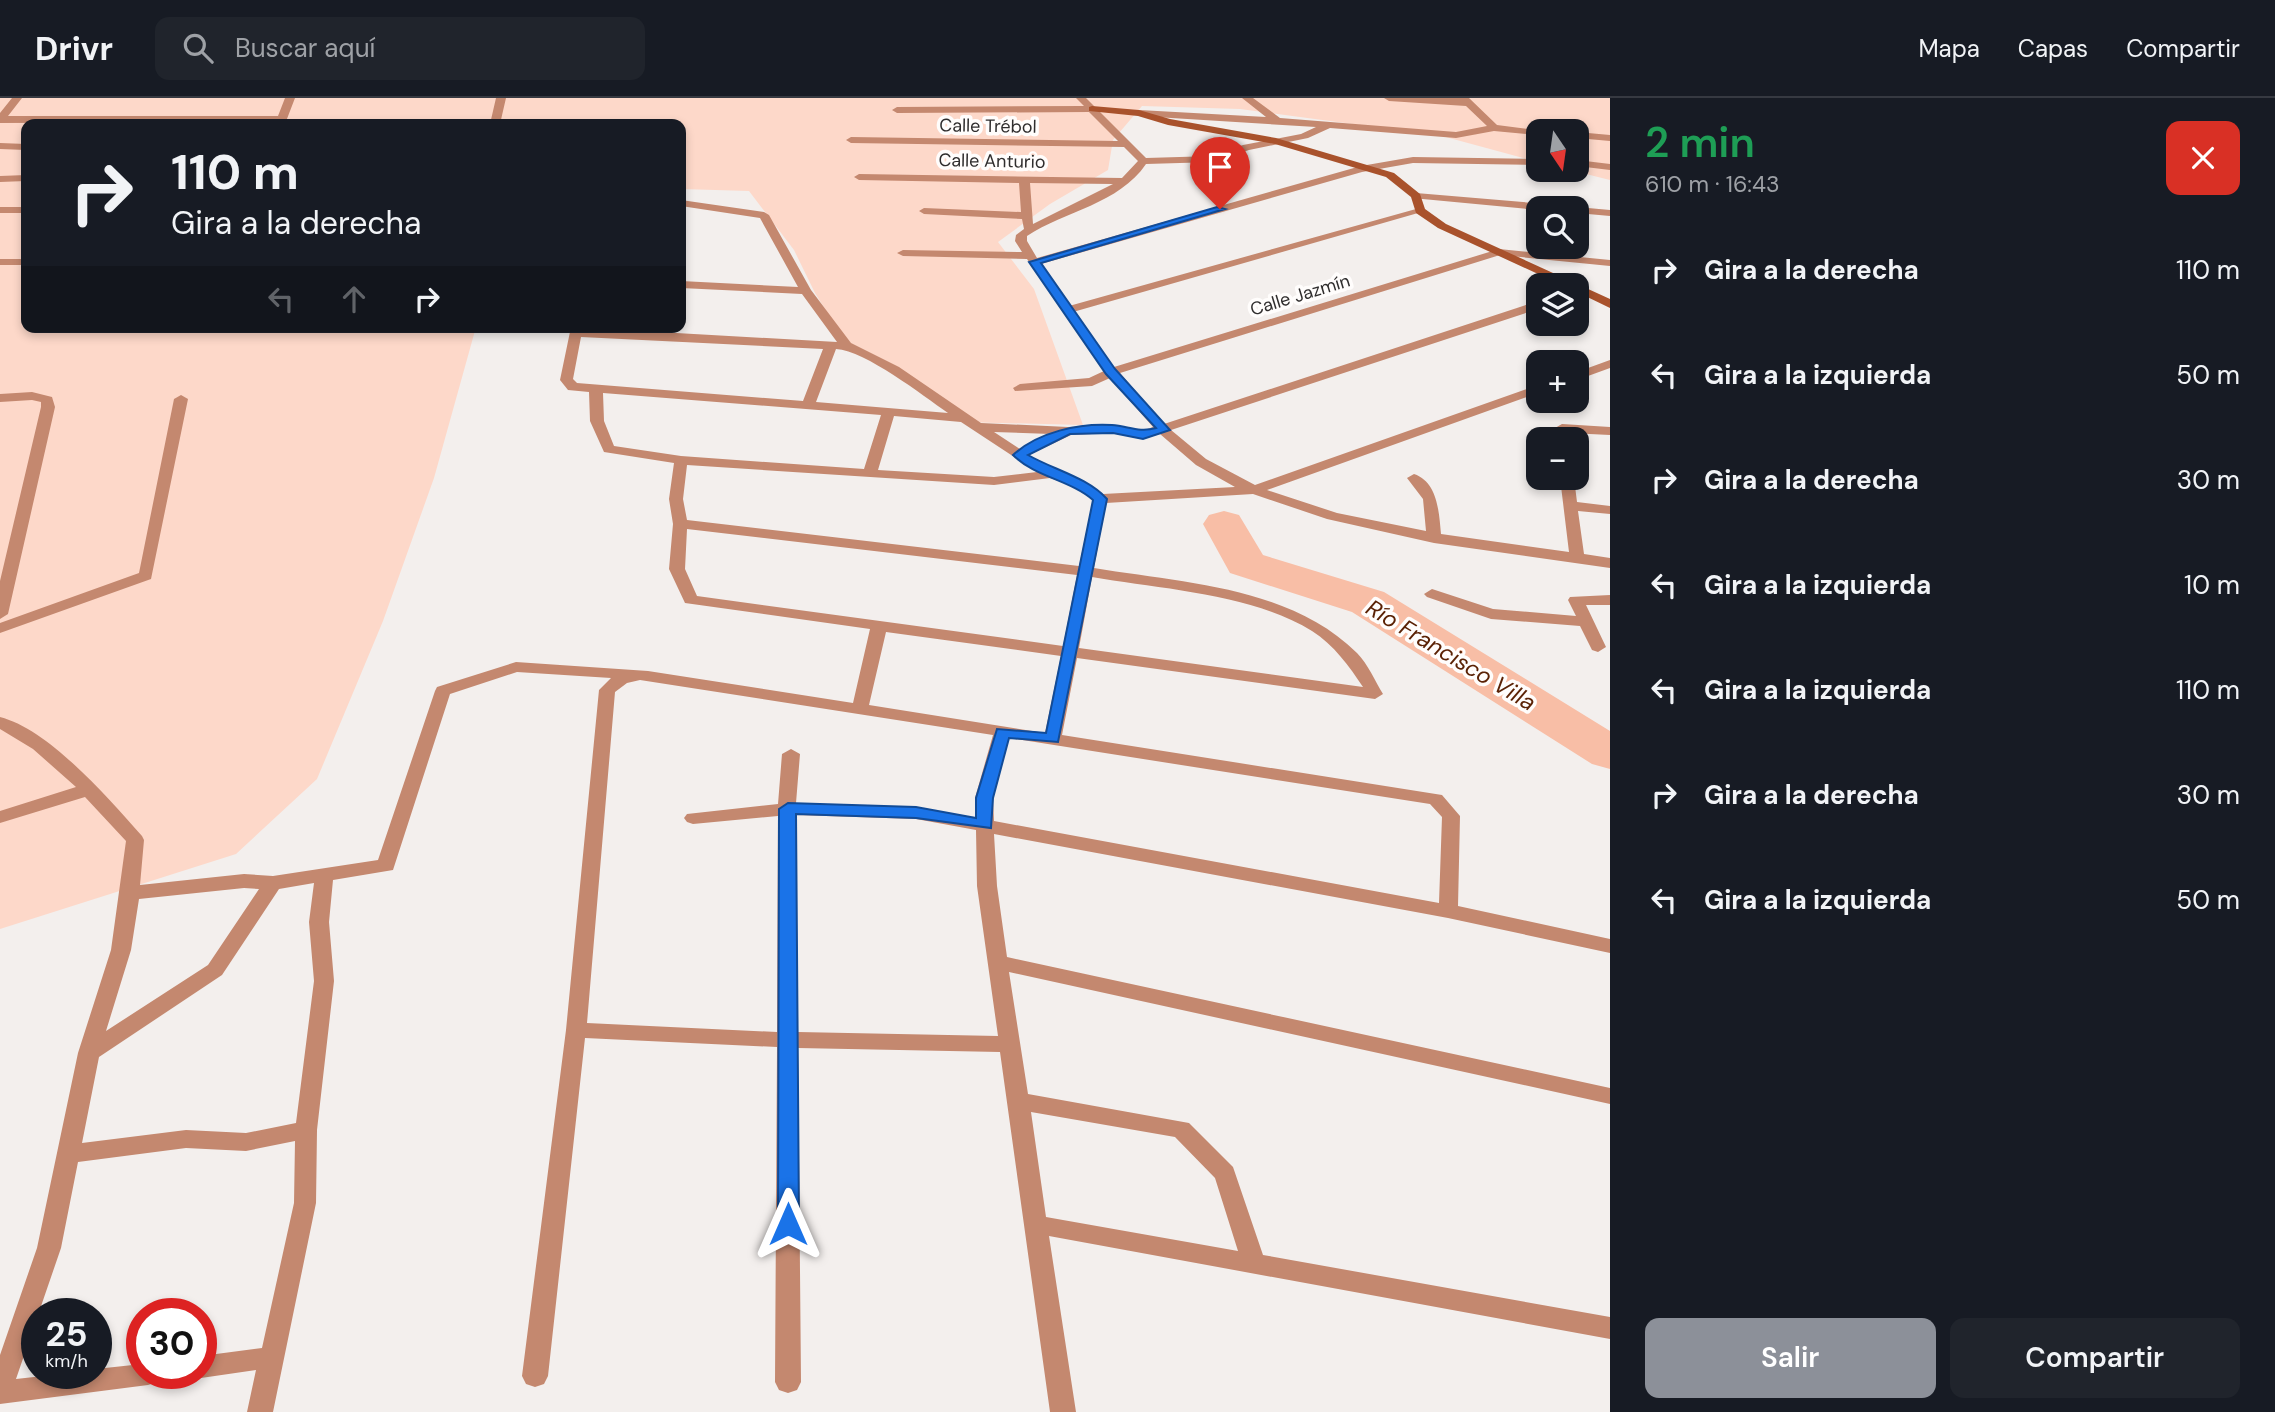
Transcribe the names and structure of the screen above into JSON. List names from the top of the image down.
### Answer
{
  "streets": {
    "street": ["Calle Trébol", "Calle Anturio", "Calle Jazmín"]
  },
  "water": ["Río Francisco Villa"],
  "north": "bottom",
  "page": {
    "header": "Drivr",
    "search": "Buscar aquí",
    "nav": ["Mapa", "Capas", "Compartir"],
    "heading": ["2 min", "610 m · 16:43"],
    "map_buttons": ["+", "−"],
    "turn": ["110 m", "Gira a la derecha"],
    "list": [
      {
        "name": "Gira a la derecha",
        "value": "110 m"
      },
      {
        "name": "Gira a la izquierda",
        "value": "50 m"
      },
      {
        "name": "Gira a la derecha",
        "value": "30 m"
      },
      {
        "name": "Gira a la izquierda",
        "value": "10 m"
      },
      {
        "name": "Gira a la izquierda",
        "value": "110 m"
      },
      {
        "name": "Gira a la derecha",
        "value": "30 m"
      },
      {
        "name": "Gira a la izquierda",
        "value": "50 m"
      }
    ],
    "speed": "25 km/h",
    "limit": "30",
    "buttons": ["Salir", "Compartir"]
  }
}
